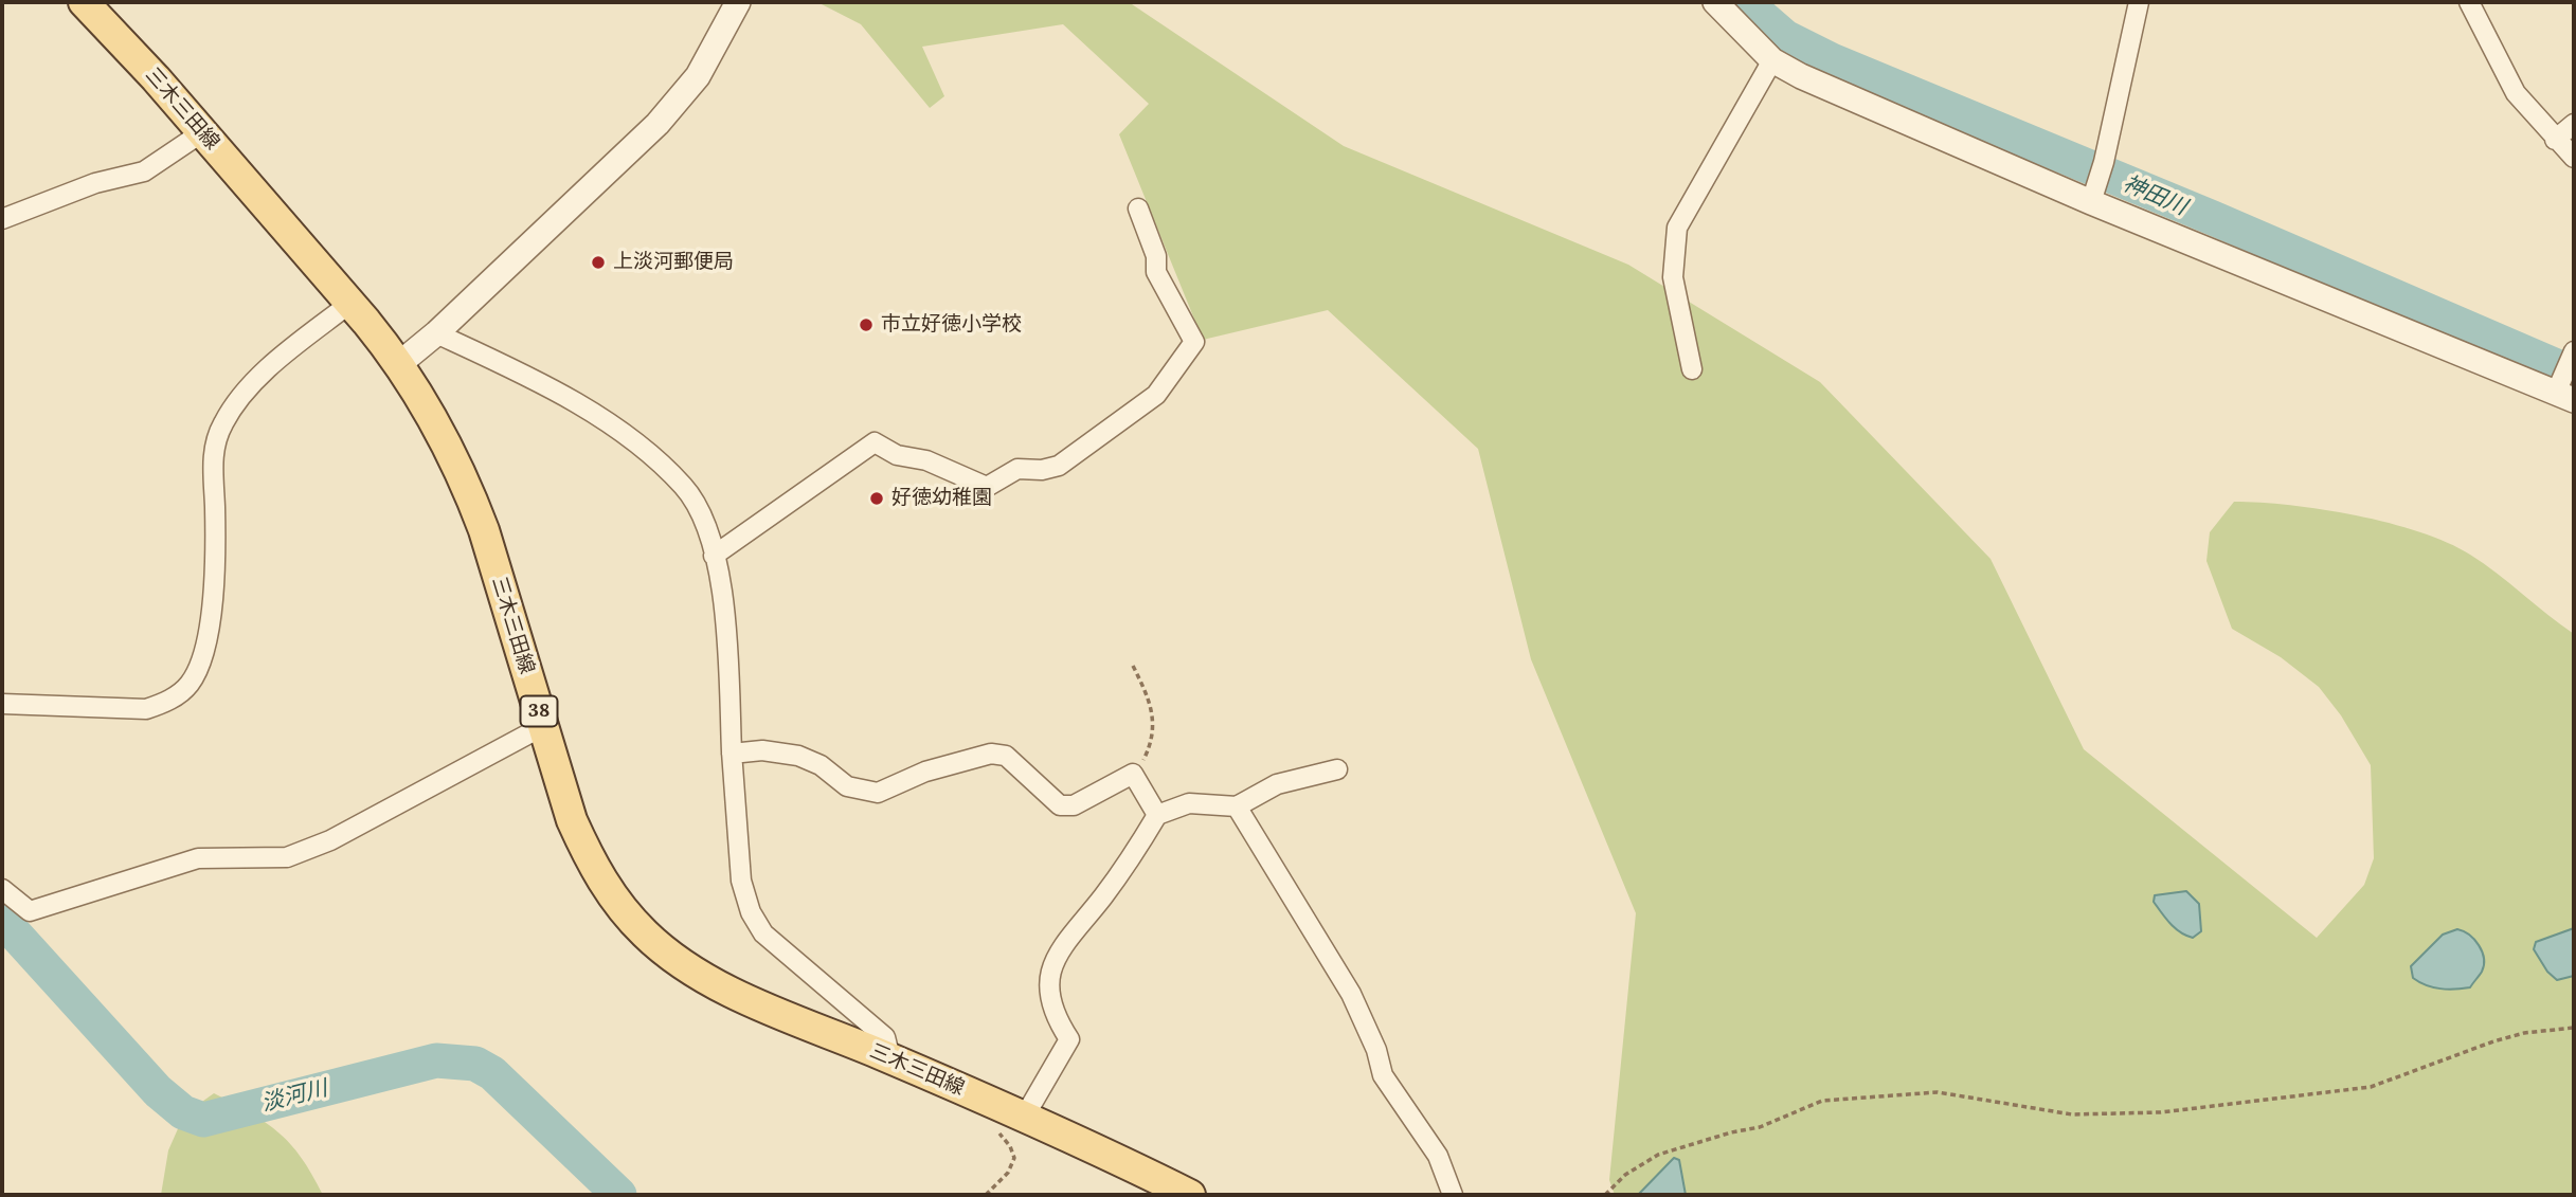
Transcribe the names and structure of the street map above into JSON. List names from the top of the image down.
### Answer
{
  "streets": {
    "main road": ["三木三田線", "38"]
  },
  "water": ["神田川", "淡河川"],
  "places": ["上淡河郵便局", "市立好徳小学校", "好徳幼稚園"]
}
